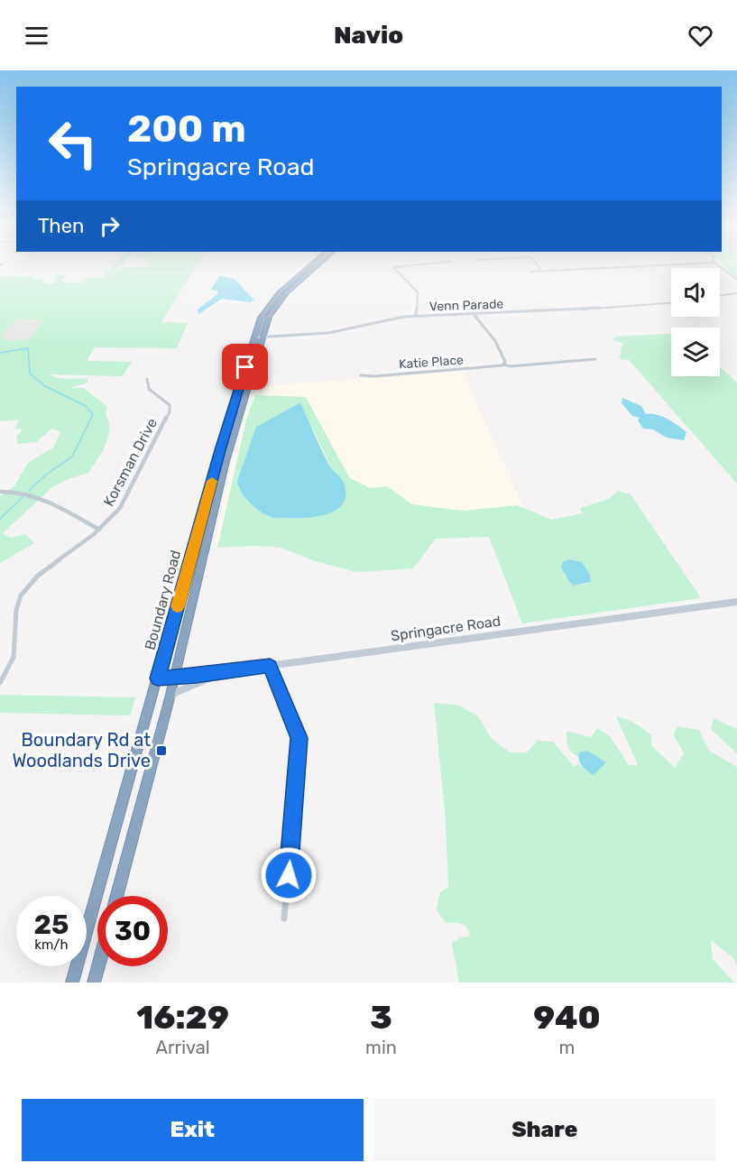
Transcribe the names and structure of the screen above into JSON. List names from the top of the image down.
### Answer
{
  "streets": {
    "highway": ["Boundary Road"],
    "street": [
      "Venn Parade",
      "Katie Place",
      "Korsman Drive",
      "Springacre Road"
    ]
  },
  "crossings": [
    ["Venn Parade", "Boundary Road"],
    ["Boundary Road", "Springacre Road"]
  ],
  "places": {
    "transit": ["Boundary Rd at Woodlands Drive"]
  },
  "page": {
    "header": "Navio",
    "turn": ["200 m", "Springacre Road"],
    "then": "Then",
    "speed": "25 km/h",
    "limit": "30",
    "eta": [
      "16:29",
      "Arrival",
      "3",
      "min",
      "940",
      "m"
    ],
    "buttons": ["Exit", "Share"]
  }
}
